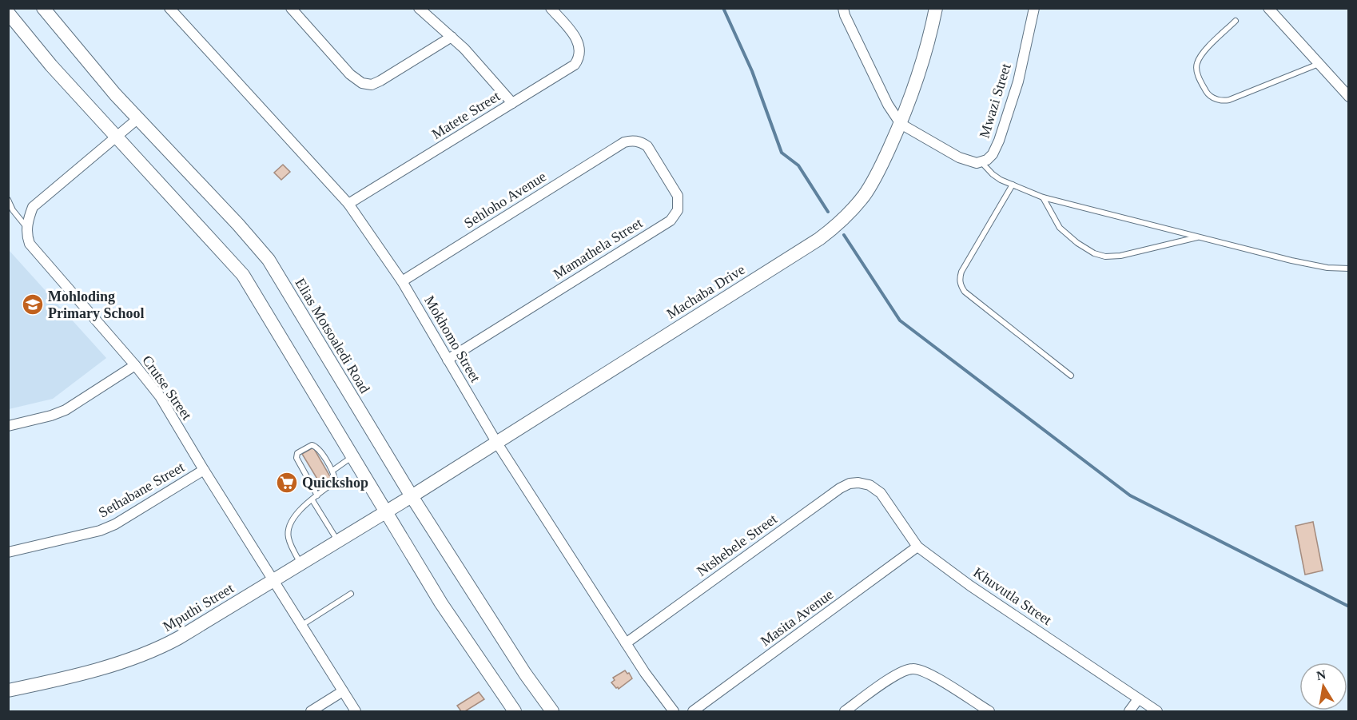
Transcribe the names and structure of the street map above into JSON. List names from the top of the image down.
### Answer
{
  "streets": {
    "main road": ["Machaba Drive", "Elias Motsoaledi Road", "Mputhi Street"],
    "street": [
      "Mwazi Street",
      "Matete Street",
      "Sehloho Avenue",
      "Mamathela Street",
      "Mokhomo Street",
      "Crutse Street",
      "Sethabane Street",
      "Ntshebele Street",
      "Khuvutla Street",
      "Masita Avenue"
    ]
  },
  "crossings": [
    ["Matete Street", "Mokhomo Street"],
    ["Sehloho Avenue", "Mamathela Street"],
    ["Sehloho Avenue", "Mokhomo Street"],
    ["Mamathela Street", "Mokhomo Street"],
    ["Machaba Drive", "Elias Motsoaledi Road"],
    ["Machaba Drive", "Mokhomo Street"],
    ["Machaba Drive", "Mputhi Street"],
    ["Mokhomo Street", "Ntshebele Street"],
    ["Crutse Street", "Sethabane Street"],
    ["Crutse Street", "Mputhi Street"],
    ["Ntshebele Street", "Khuvutla Street"],
    ["Khuvutla Street", "Masita Avenue"]
  ],
  "places": {
    "school or university": ["Mohloding Primary School"],
    "supermarket": ["Quickshop"]
  },
  "north": "top"
}
